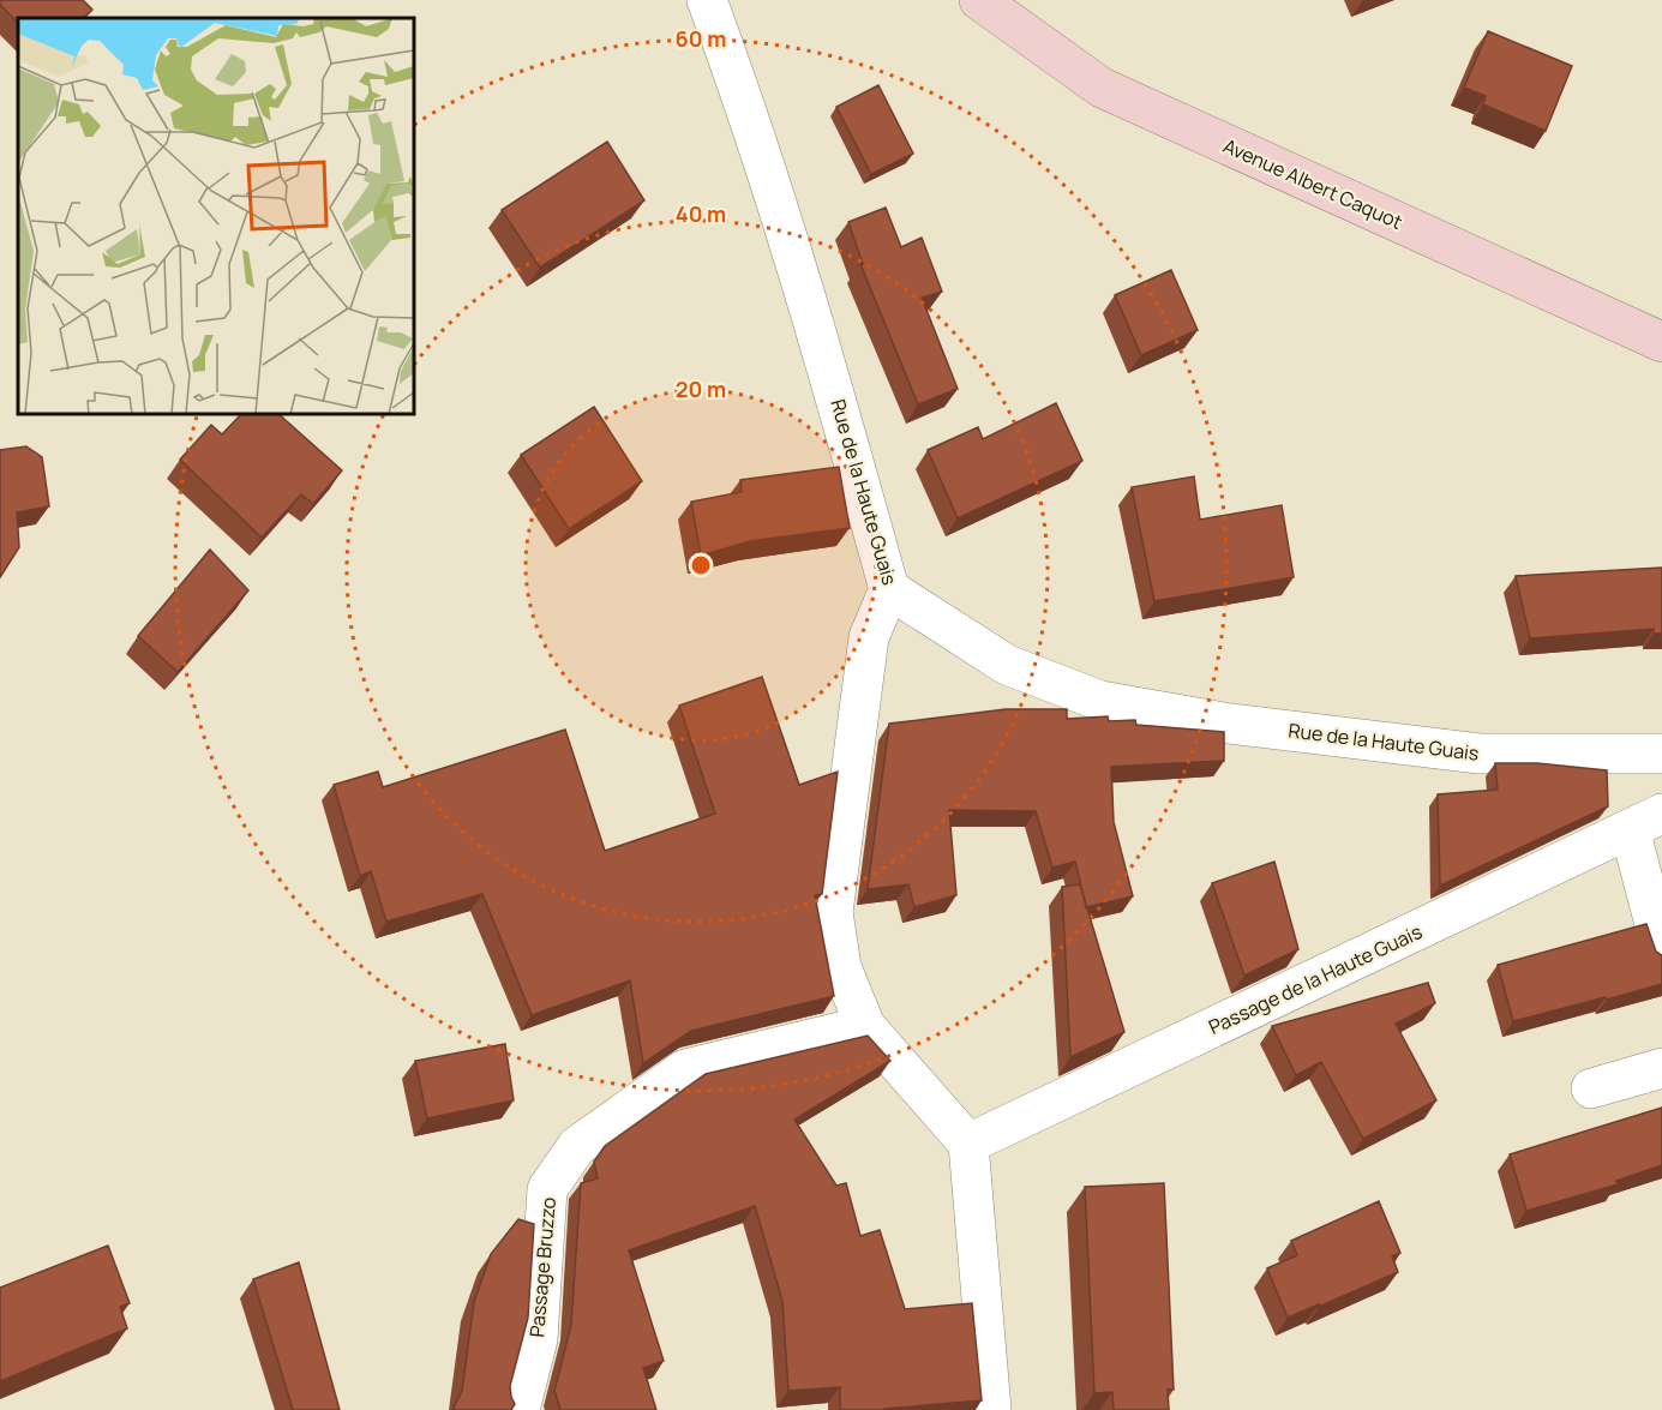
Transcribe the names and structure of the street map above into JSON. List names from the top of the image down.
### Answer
{
  "streets": {
    "main road": ["Avenue Albert Caquot"],
    "street": ["Rue de la Haute Guais", "Passage de la Haute Guais", "Passage Bruzzo"]
  },
  "rings": ["60 m", "40 m", "20 m"]
}
